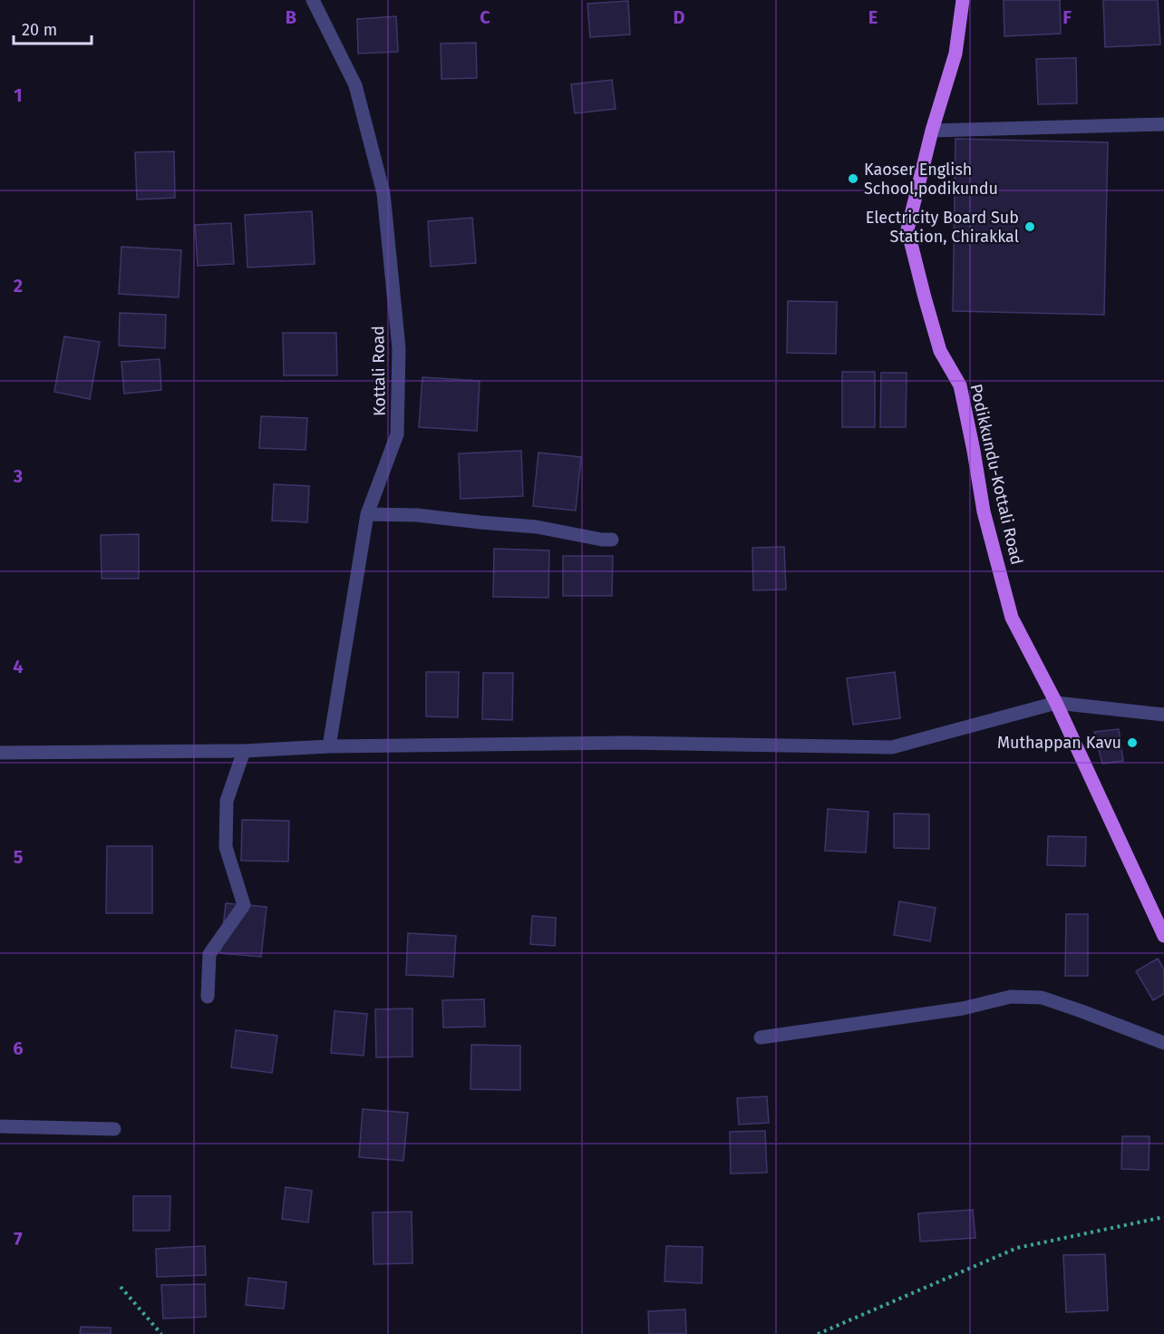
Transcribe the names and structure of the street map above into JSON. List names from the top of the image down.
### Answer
{
  "streets": {
    "main road": ["Podikkundu-Kottali Road"],
    "street": ["Kottali Road"]
  },
  "places": ["Kaoser English School,podikundu", "Electricity Board Sub Station, Chirakkal", "Muthappan Kavu"],
  "scale_bar": "20 m",
  "grid": {
    "columns": [
      "B",
      "C",
      "D",
      "E",
      "F"
    ],
    "rows": [
      "1",
      "2",
      "3",
      "4",
      "5",
      "6",
      "7"
    ]
  }
}
